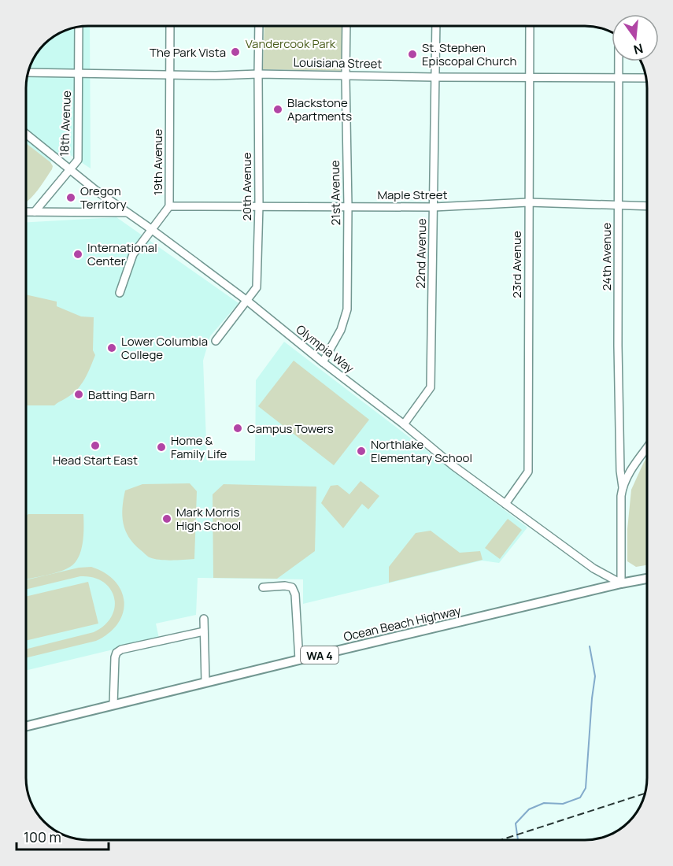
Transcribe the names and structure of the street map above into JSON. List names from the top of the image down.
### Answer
{
  "streets": {
    "main road": ["Ocean Beach Highway", "WA 4"],
    "street": [
      "Louisiana Street",
      "18th Avenue",
      "19th Avenue",
      "20th Avenue",
      "21st Avenue",
      "Maple Street",
      "22nd Avenue",
      "24th Avenue",
      "23rd Avenue",
      "Olympia Way"
    ]
  },
  "crossings": [
    ["Louisiana Street", "18th Avenue"],
    ["Louisiana Street", "19th Avenue"],
    ["Louisiana Street", "20th Avenue"],
    ["Louisiana Street", "21st Avenue"],
    ["Louisiana Street", "22nd Avenue"],
    ["Louisiana Street", "24th Avenue"],
    ["Louisiana Street", "23rd Avenue"],
    ["18th Avenue", "Olympia Way"],
    ["19th Avenue", "Maple Street"],
    ["19th Avenue", "Olympia Way"],
    ["20th Avenue", "Maple Street"],
    ["20th Avenue", "Olympia Way"],
    ["21st Avenue", "Maple Street"],
    ["21st Avenue", "Olympia Way"],
    ["Maple Street", "22nd Avenue"],
    ["Maple Street", "24th Avenue"],
    ["Maple Street", "23rd Avenue"],
    ["22nd Avenue", "Olympia Way"],
    ["24th Avenue", "Olympia Way"],
    ["24th Avenue", "Ocean Beach Highway"],
    ["23rd Avenue", "Olympia Way"],
    ["Olympia Way", "Ocean Beach Highway"]
  ],
  "parks": ["Vandercook Park"],
  "places": [
    "The Park Vista",
    "St. Stephen Episcopal Church",
    "Blackstone Apartments",
    "Oregon Territory",
    "International Center",
    "Lower Columbia College",
    "Batting Barn",
    "Campus Towers",
    "Head Start East",
    "Home & Family Life",
    "Northlake Elementary School",
    "Mark Morris High School"
  ],
  "scale_bar": "100 m",
  "north": "bottom"
}
